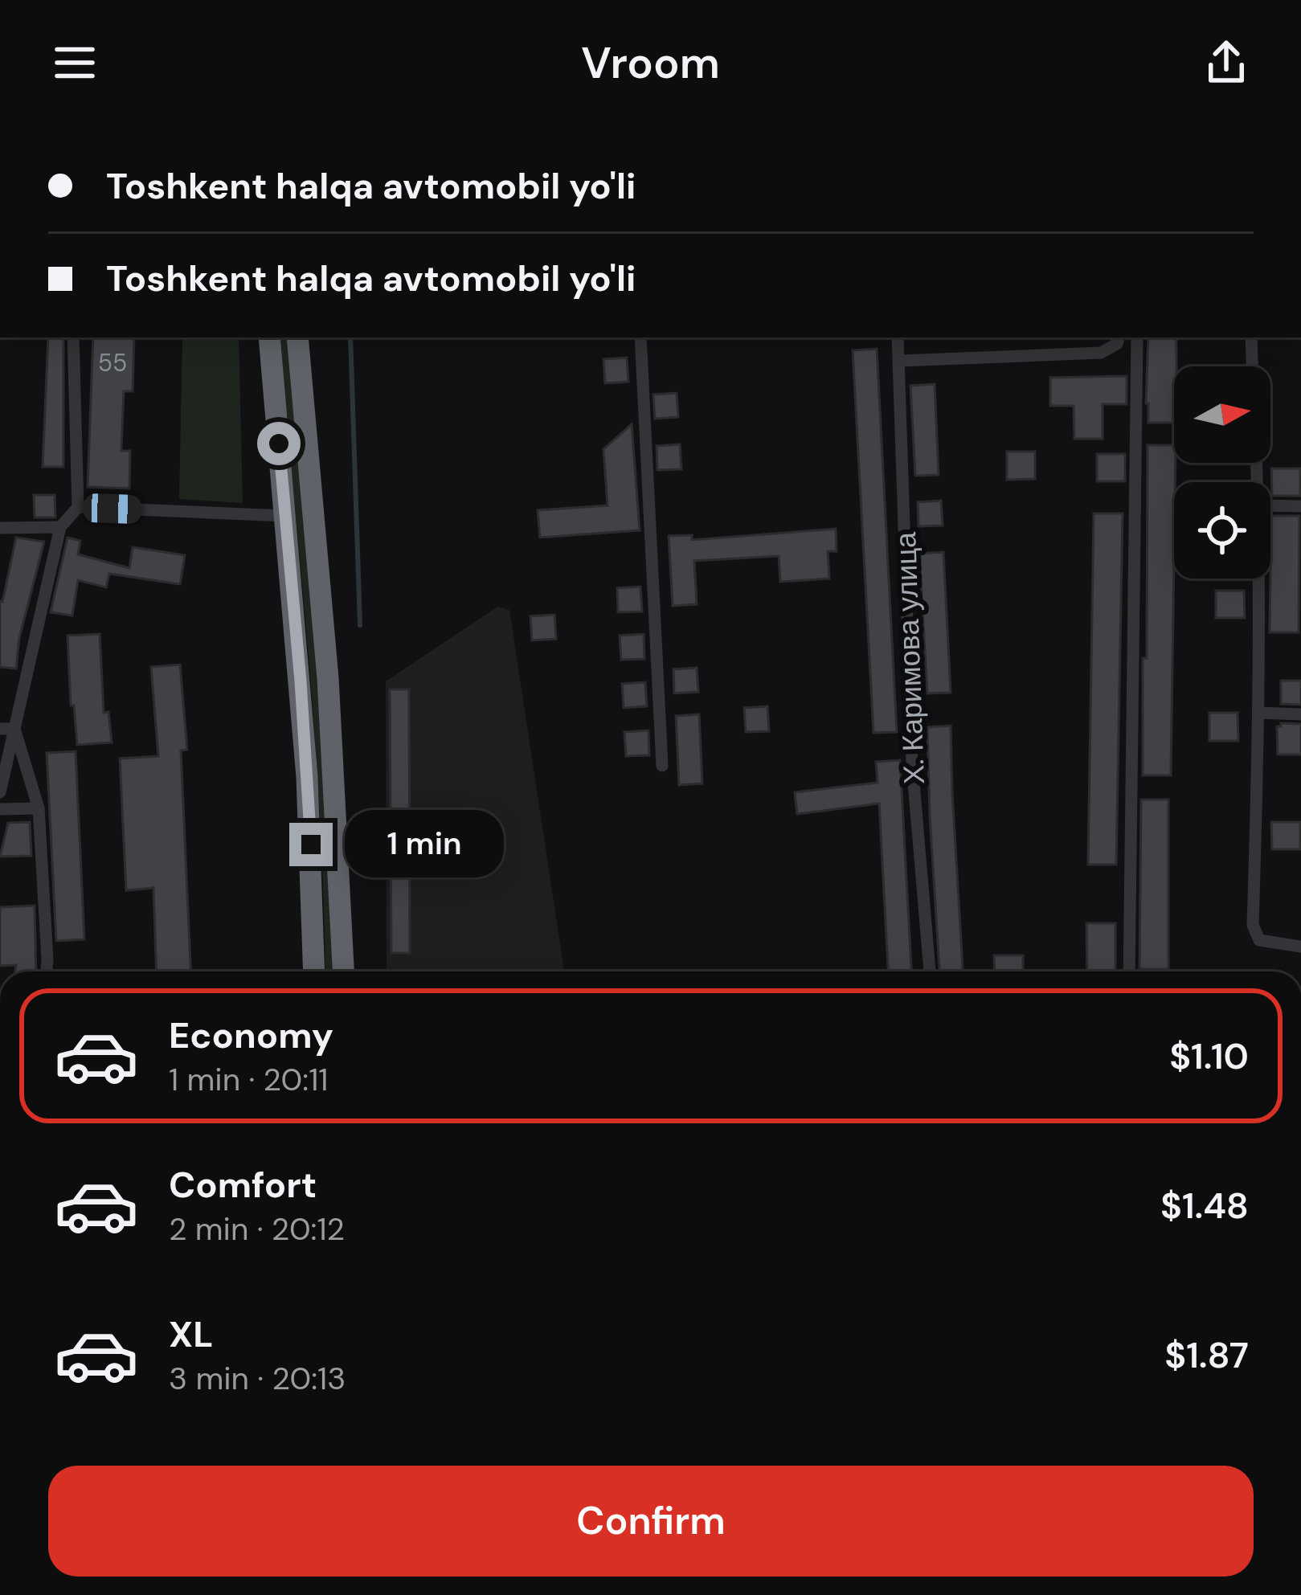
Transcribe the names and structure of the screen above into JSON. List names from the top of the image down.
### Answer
{
  "streets": {
    "street": ["Х. Каримова улица"]
  },
  "house_numbers": ["55"],
  "north": "right",
  "page": {
    "header": "Vroom",
    "banner": ["Toshkent halqa avtomobil yo'li", "Toshkent halqa avtomobil yo'li"],
    "bubble": "1 min",
    "list": [
      {
        "name": "Economy",
        "note": "1 min · 20:11",
        "value": "$1.10"
      },
      {
        "name": "Comfort",
        "note": "2 min · 20:12",
        "value": "$1.48"
      },
      {
        "name": "XL",
        "note": "3 min · 20:13",
        "value": "$1.87"
      }
    ],
    "buttons": "Confirm"
  }
}
